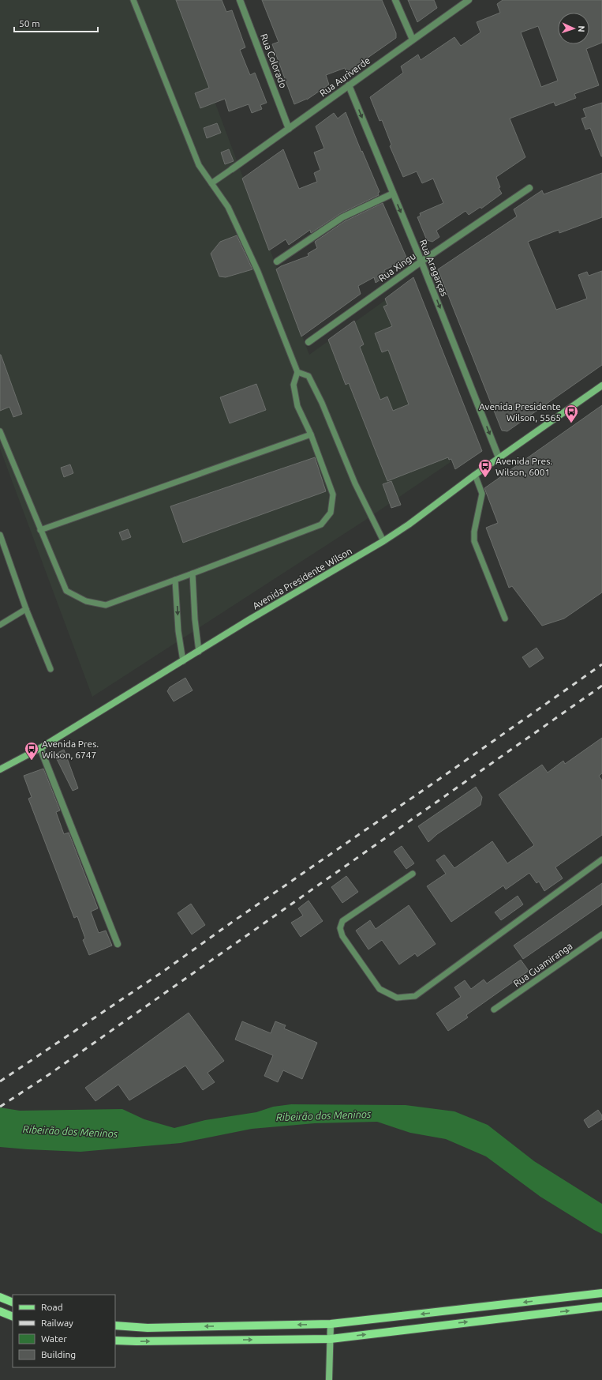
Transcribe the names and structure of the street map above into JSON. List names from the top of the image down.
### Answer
{
  "streets": {
    "main road": ["Avenida Presidente Wilson"],
    "street": [
      "Rua Colorado",
      "Rua Auriverde",
      "Rua Xingu",
      "Rua Aragarças"
    ],
    "lane": ["Rua Guamiranga"]
  },
  "crossings": [
    ["Rua Colorado", "Rua Auriverde"],
    ["Rua Auriverde", "Rua Aragarças"],
    ["Rua Xingu", "Rua Aragarças"],
    ["Rua Aragarças", "Avenida Presidente Wilson"]
  ],
  "one_way": ["Rua Aragarças"],
  "water": ["Ribeirão dos Meninos"],
  "places": {
    "bus stop": ["Avenida Presidente Wilson, 5565", "Avenida Pres. Wilson, 6001", "Avenida Pres. Wilson, 6747"]
  },
  "legend": [
    "Road",
    "Railway",
    "Water",
    "Building"
  ],
  "scale_bar": "50 m",
  "north": "right"
}
